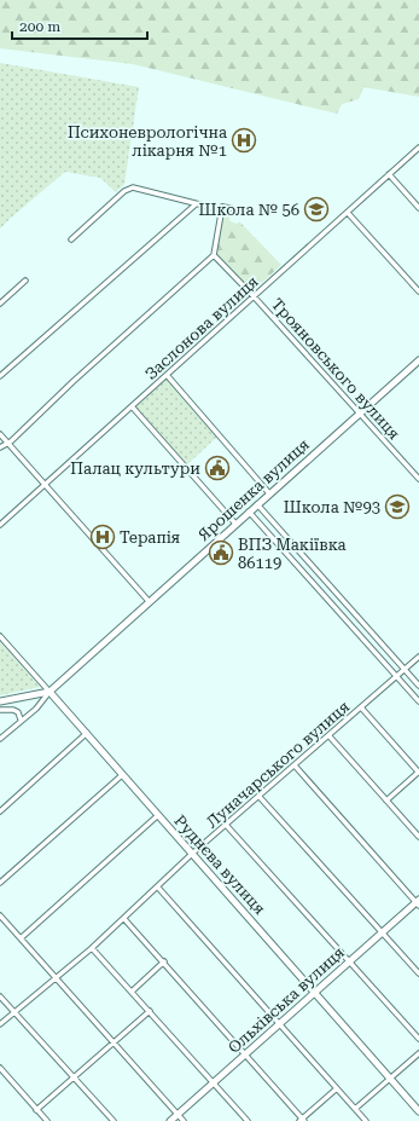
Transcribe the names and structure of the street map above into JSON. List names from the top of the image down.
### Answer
{
  "streets": {
    "street": [
      "Заслонова вулиця",
      "Трояновського вулиця",
      "Ярошенка вулиця",
      "Луначарського вулиця",
      "Руднєва вулиця",
      "Ольхівська вулиця"
    ]
  },
  "crossings": [
    ["Заслонова вулиця", "Трояновського вулиця"],
    ["Трояновського вулиця", "Ярошенка вулиця"],
    ["Ярошенка вулиця", "Руднєва вулиця"],
    ["Луначарського вулиця", "Руднєва вулиця"],
    ["Руднєва вулиця", "Ольхівська вулиця"]
  ],
  "places": {
    "hospital": ["Психоневрологічна лікарня №1", "Терапія"],
    "school or university": ["Школа № 56", "Школа №93"],
    "public building": ["Палац культури", "ВПЗ Макіївка 86119"]
  },
  "scale_bar": "200 m"
}
